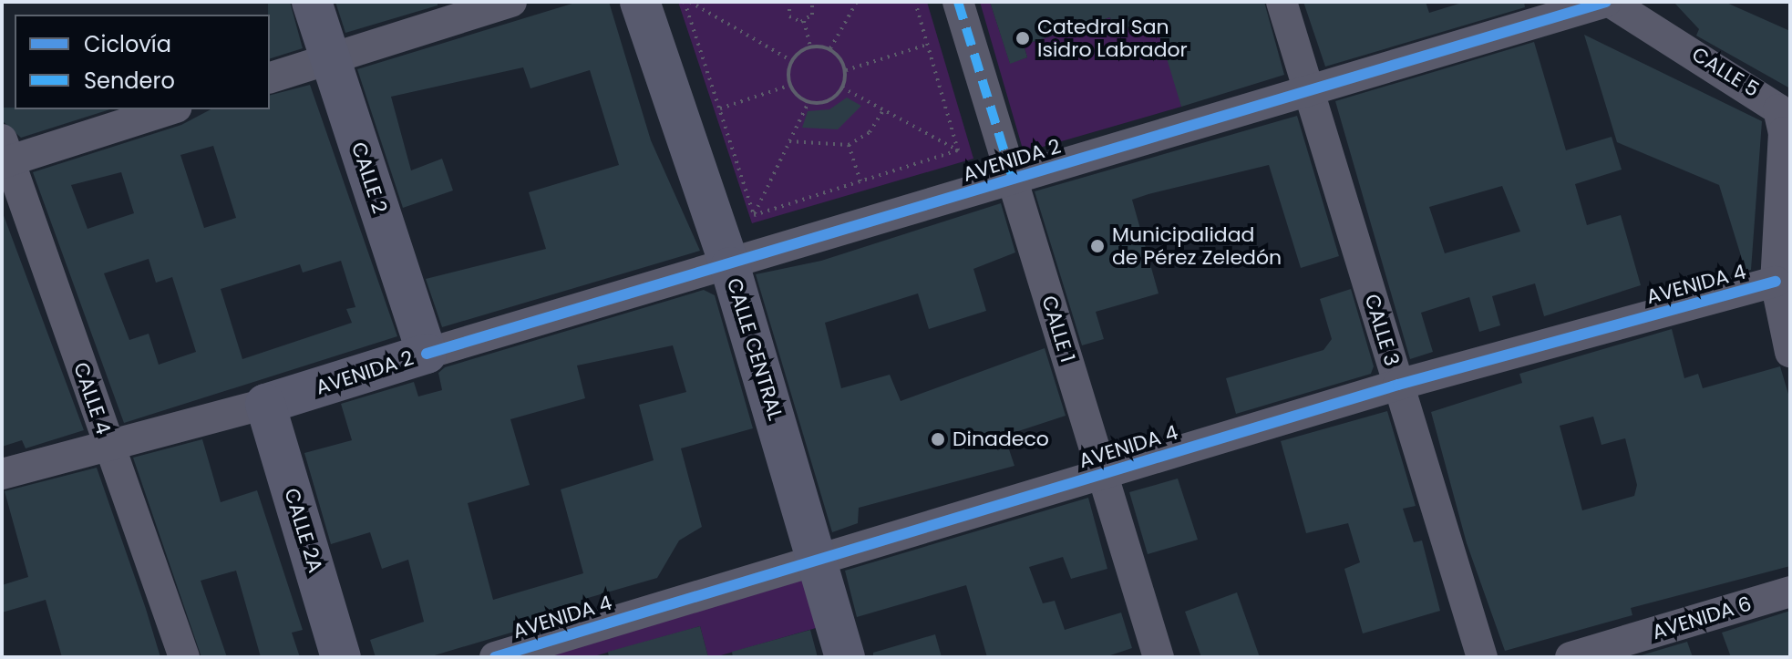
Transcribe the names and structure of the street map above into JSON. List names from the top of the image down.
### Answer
{
  "streets": {
    "main road": [
      "AVENIDA 2",
      "CALLE 2",
      "CALLE CENTRAL",
      "CALLE 2A"
    ],
    "street": [
      "CALLE 5",
      "AVENIDA 4",
      "CALLE 1",
      "CALLE 3",
      "CALLE 4",
      "AVENIDA 6"
    ]
  },
  "crossings": [
    ["CALLE 5", "AVENIDA 2"],
    ["CALLE 5", "AVENIDA 4"],
    ["AVENIDA 2", "CALLE 2"],
    ["AVENIDA 2", "CALLE 1"],
    ["AVENIDA 2", "CALLE 3"],
    ["AVENIDA 2", "CALLE CENTRAL"],
    ["AVENIDA 2", "CALLE 4"],
    ["AVENIDA 2", "CALLE 2A"],
    ["AVENIDA 4", "CALLE 1"],
    ["AVENIDA 4", "CALLE 3"],
    ["AVENIDA 4", "CALLE CENTRAL"]
  ],
  "places": ["Catedral San Isidro Labrador", "Municipalidad de Pérez Zeledón", "Dinadeco"],
  "legend": ["Ciclovía", "Sendero"]
}
